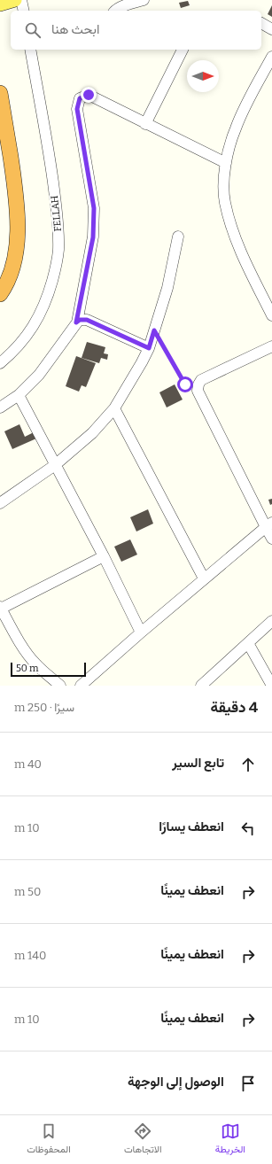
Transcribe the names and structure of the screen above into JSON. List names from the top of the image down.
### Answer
{
  "streets": {
    "street": ["FELLAH"]
  },
  "scale_bar": "50 m",
  "north": "right",
  "page": {
    "search": "ابحث هنا",
    "scale": "50 m",
    "heading": ["4 دقيقة", "سيرًا · 250 m"],
    "list": [
      ["تابع السير", "40 m"],
      ["انعطف يسارًا", "10 m"],
      ["انعطف يمينًا", "50 m"],
      ["انعطف يمينًا", "140 m"],
      ["انعطف يمينًا", "10 m"],
      "الوصول إلى الوجهة"
    ],
    "nav": ["الخريطة", "الاتجاهات", "المحفوظات"]
  }
}
